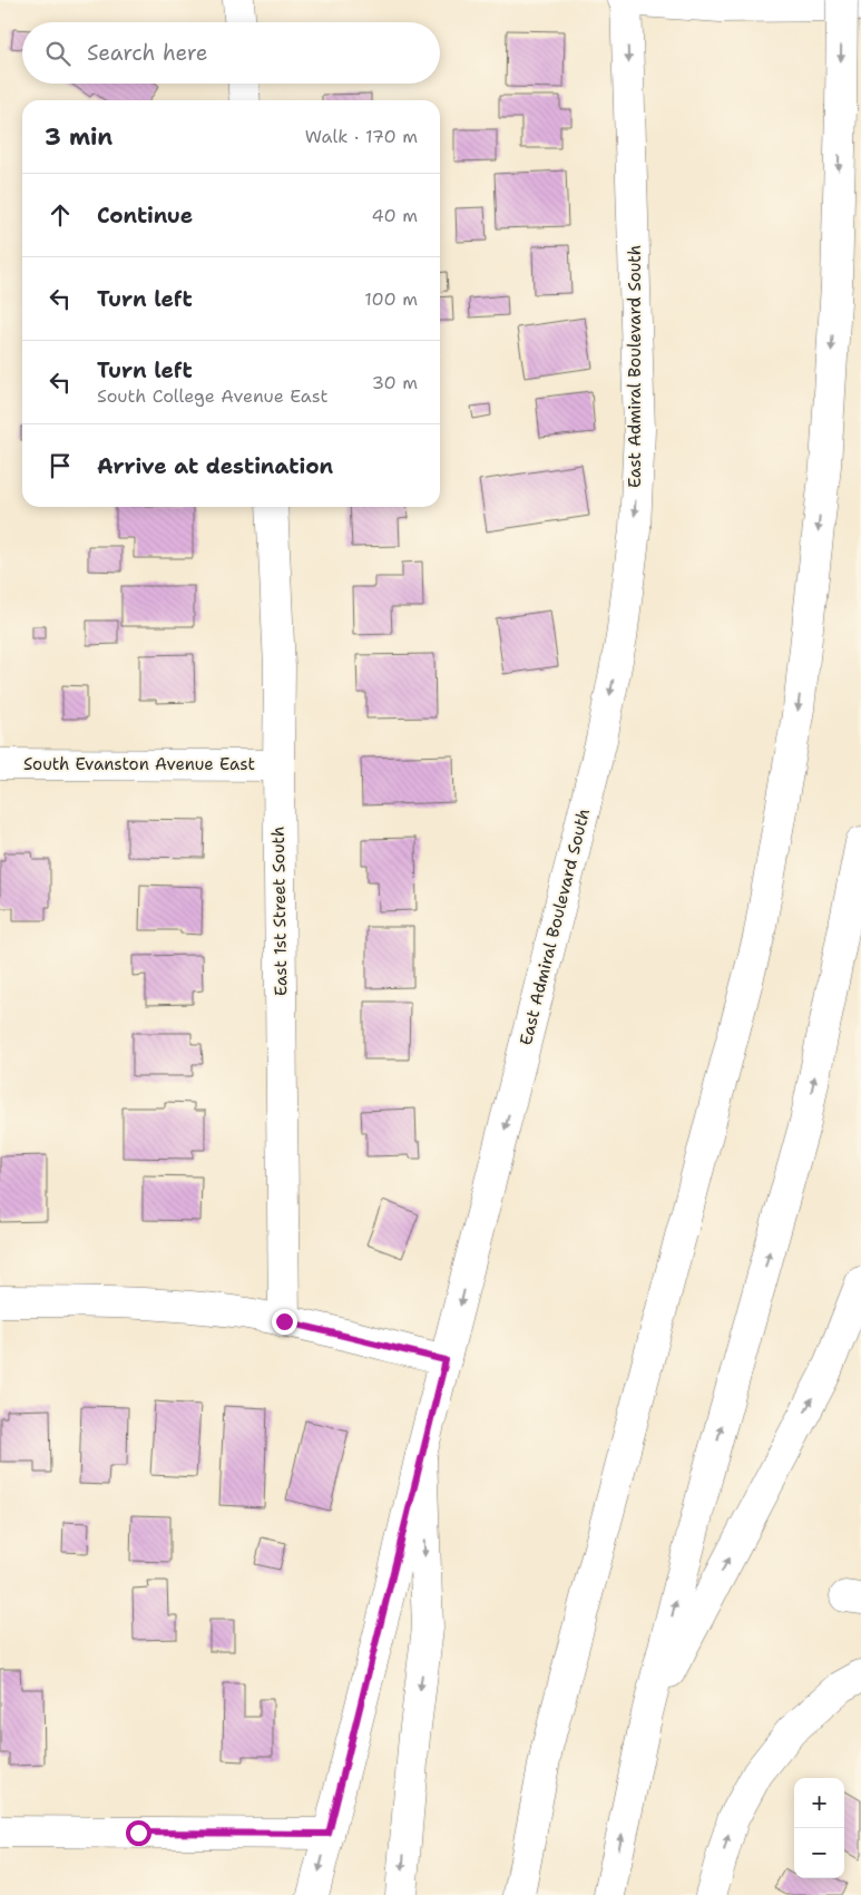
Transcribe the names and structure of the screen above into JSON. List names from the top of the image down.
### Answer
{
  "streets": {
    "main road": ["East Admiral Boulevard South", "South Evanston Avenue East", "East 1st Street South"]
  },
  "crossings": [
    ["South Evanston Avenue East", "East 1st Street South"]
  ],
  "page": {
    "search": "Search here",
    "heading": ["3 min", "Walk · 170 m"],
    "list": [
      ["Continue", "40 m"],
      ["Turn left", "100 m"],
      ["Turn left", "South College Avenue East", "30 m"],
      "Arrive at destination"
    ],
    "map_buttons": ["+", "−"]
  }
}
